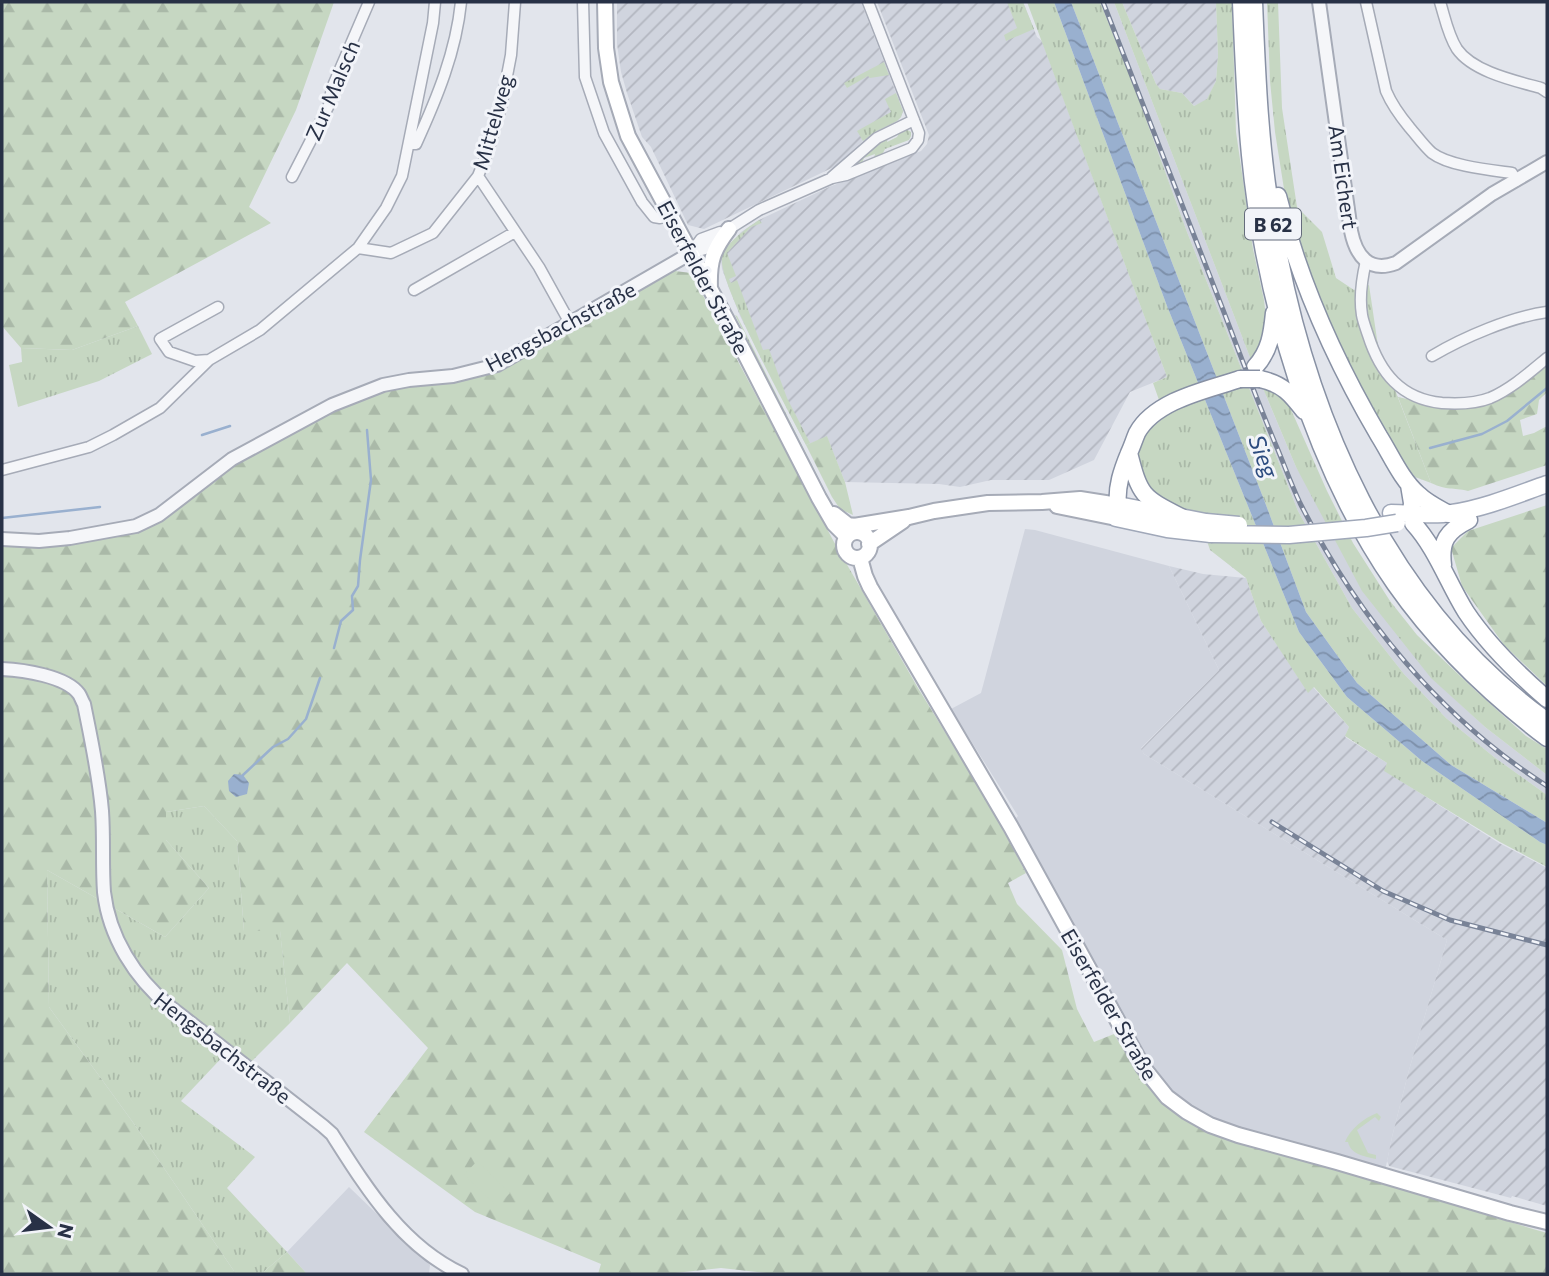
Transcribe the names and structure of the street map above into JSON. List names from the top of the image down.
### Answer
{
  "streets": {
    "main road": ["B 62", "Eiserfelder Straße"],
    "street": [
      "Zur Malsch",
      "Mittelweg",
      "Am Eichert",
      "Hengsbachstraße"
    ]
  },
  "crossings": [
    ["Eiserfelder Straße", "Hengsbachstraße"]
  ],
  "water": ["Sieg"],
  "north": "right"
}
